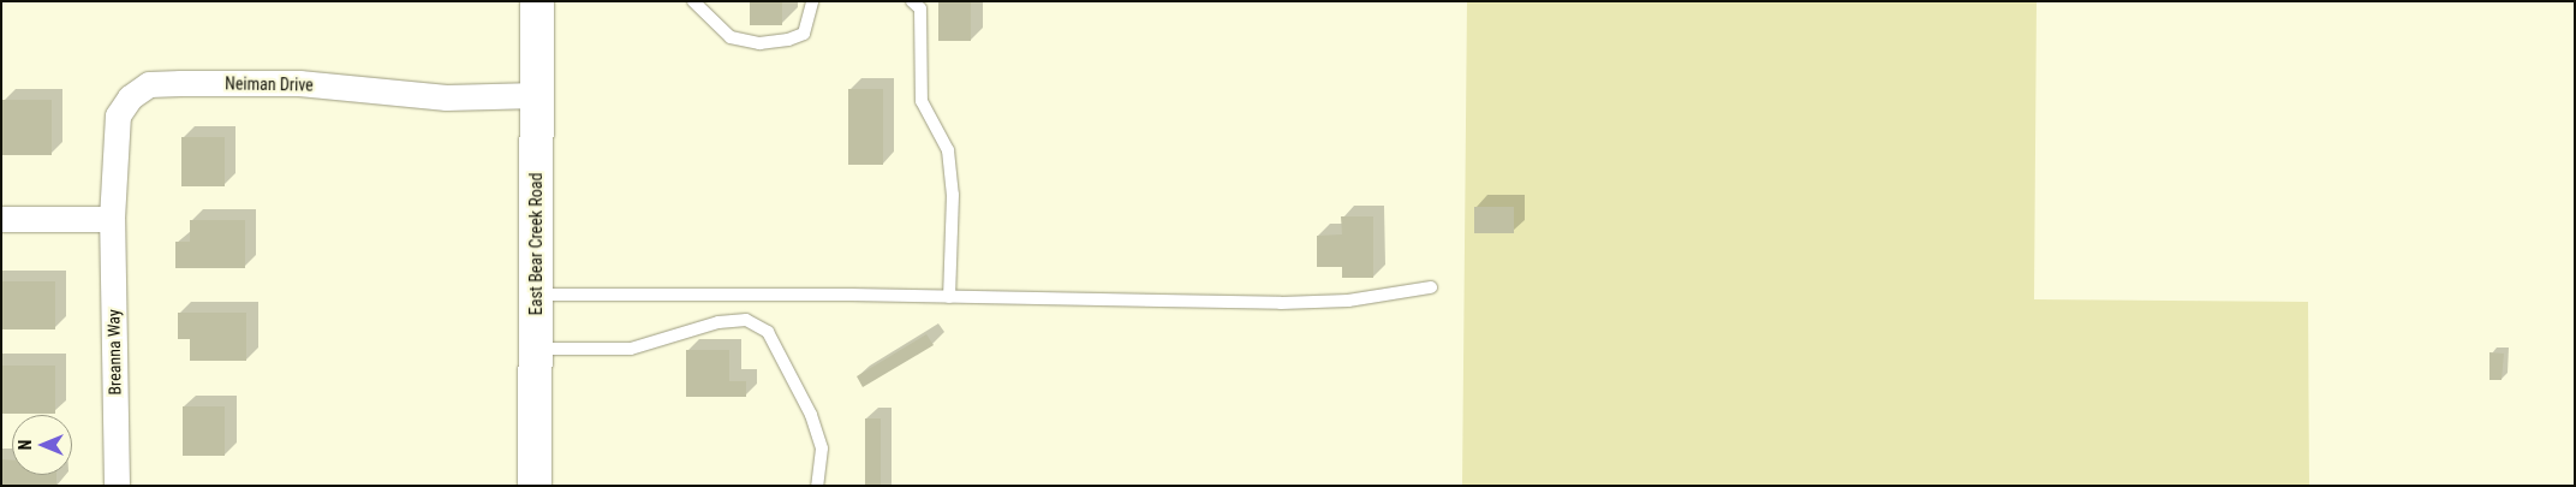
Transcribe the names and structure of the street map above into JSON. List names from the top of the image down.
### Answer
{
  "streets": {
    "main road": ["East Bear Creek Road"],
    "street": ["Neiman Drive", "Breanna Way"]
  },
  "crossings": [
    ["Neiman Drive", "East Bear Creek Road"],
    ["Neiman Drive", "Breanna Way"]
  ],
  "north": "left"
}
